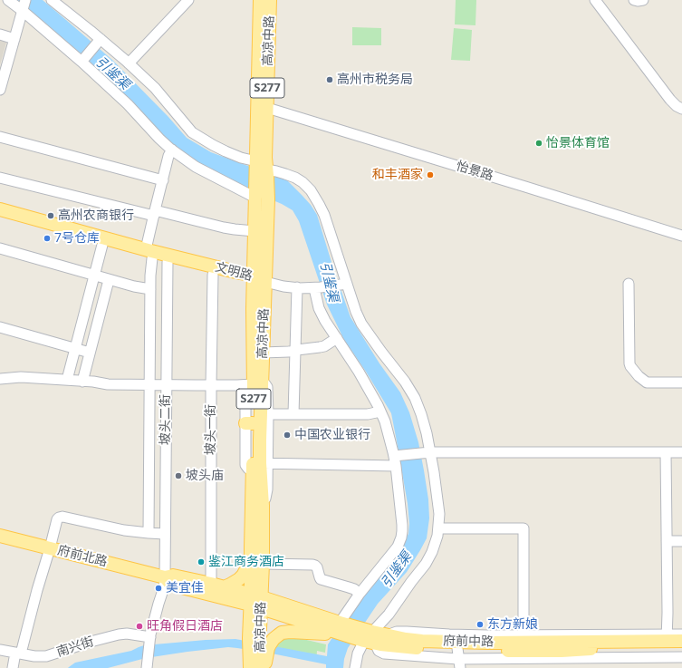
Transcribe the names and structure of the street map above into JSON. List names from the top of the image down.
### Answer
{
  "streets": {
    "main road": [
      "高凉中路",
      "S277",
      "文明路",
      "府前北路",
      "府前中路"
    ],
    "street": [
      "怡景路",
      "坡头二街",
      "坡头一街",
      "南兴街"
    ]
  },
  "crossings": [
    ["高凉中路", "怡景路"],
    ["高凉中路", "文明路"],
    ["高凉中路", "府前北路"],
    ["高凉中路", "府前中路"],
    ["文明路", "坡头二街"],
    ["文明路", "坡头一街"],
    ["坡头二街", "府前北路"],
    ["坡头二街", "南兴街"],
    ["坡头一街", "府前北路"],
    ["府前北路", "府前中路"]
  ],
  "water": ["引鉴渠"],
  "places": [
    "高州市税务局",
    "怡景体育馆",
    "和丰酒家",
    "高州农商银行",
    "7号仓库",
    "中国农业银行",
    "坡头庙",
    "鉴江商务酒店",
    "美宜佳",
    "东方新娘",
    "旺角假日酒店"
  ]
}
